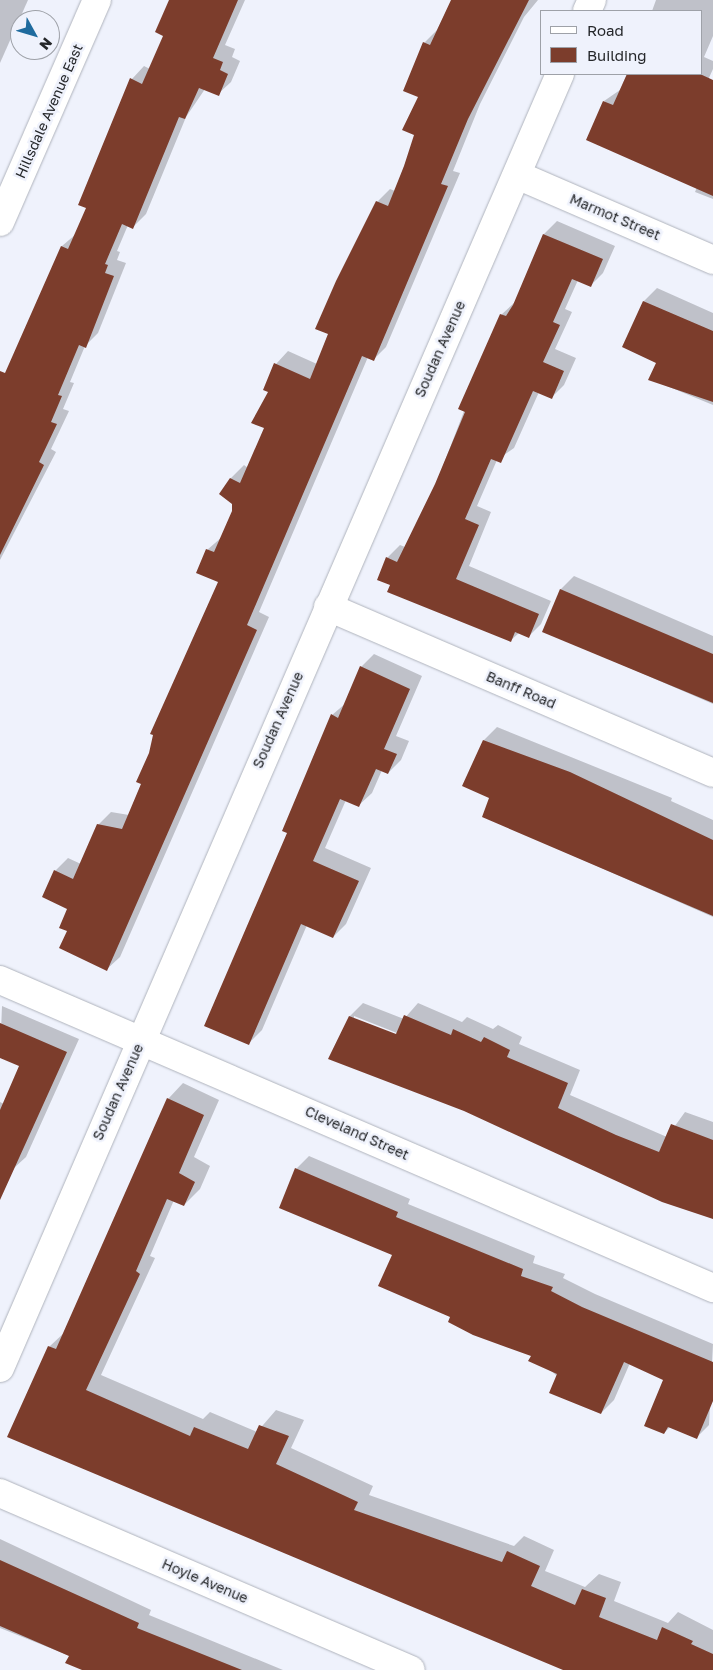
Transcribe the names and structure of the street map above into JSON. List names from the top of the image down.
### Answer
{
  "streets": {
    "street": [
      "Hillsdale Avenue East",
      "Marmot Street",
      "Soudan Avenue",
      "Banff Road",
      "Cleveland Street",
      "Hoyle Avenue"
    ]
  },
  "crossings": [
    ["Marmot Street", "Soudan Avenue"],
    ["Soudan Avenue", "Banff Road"],
    ["Soudan Avenue", "Cleveland Street"]
  ],
  "legend": ["Road", "Building"],
  "north": "bottom right"
}
